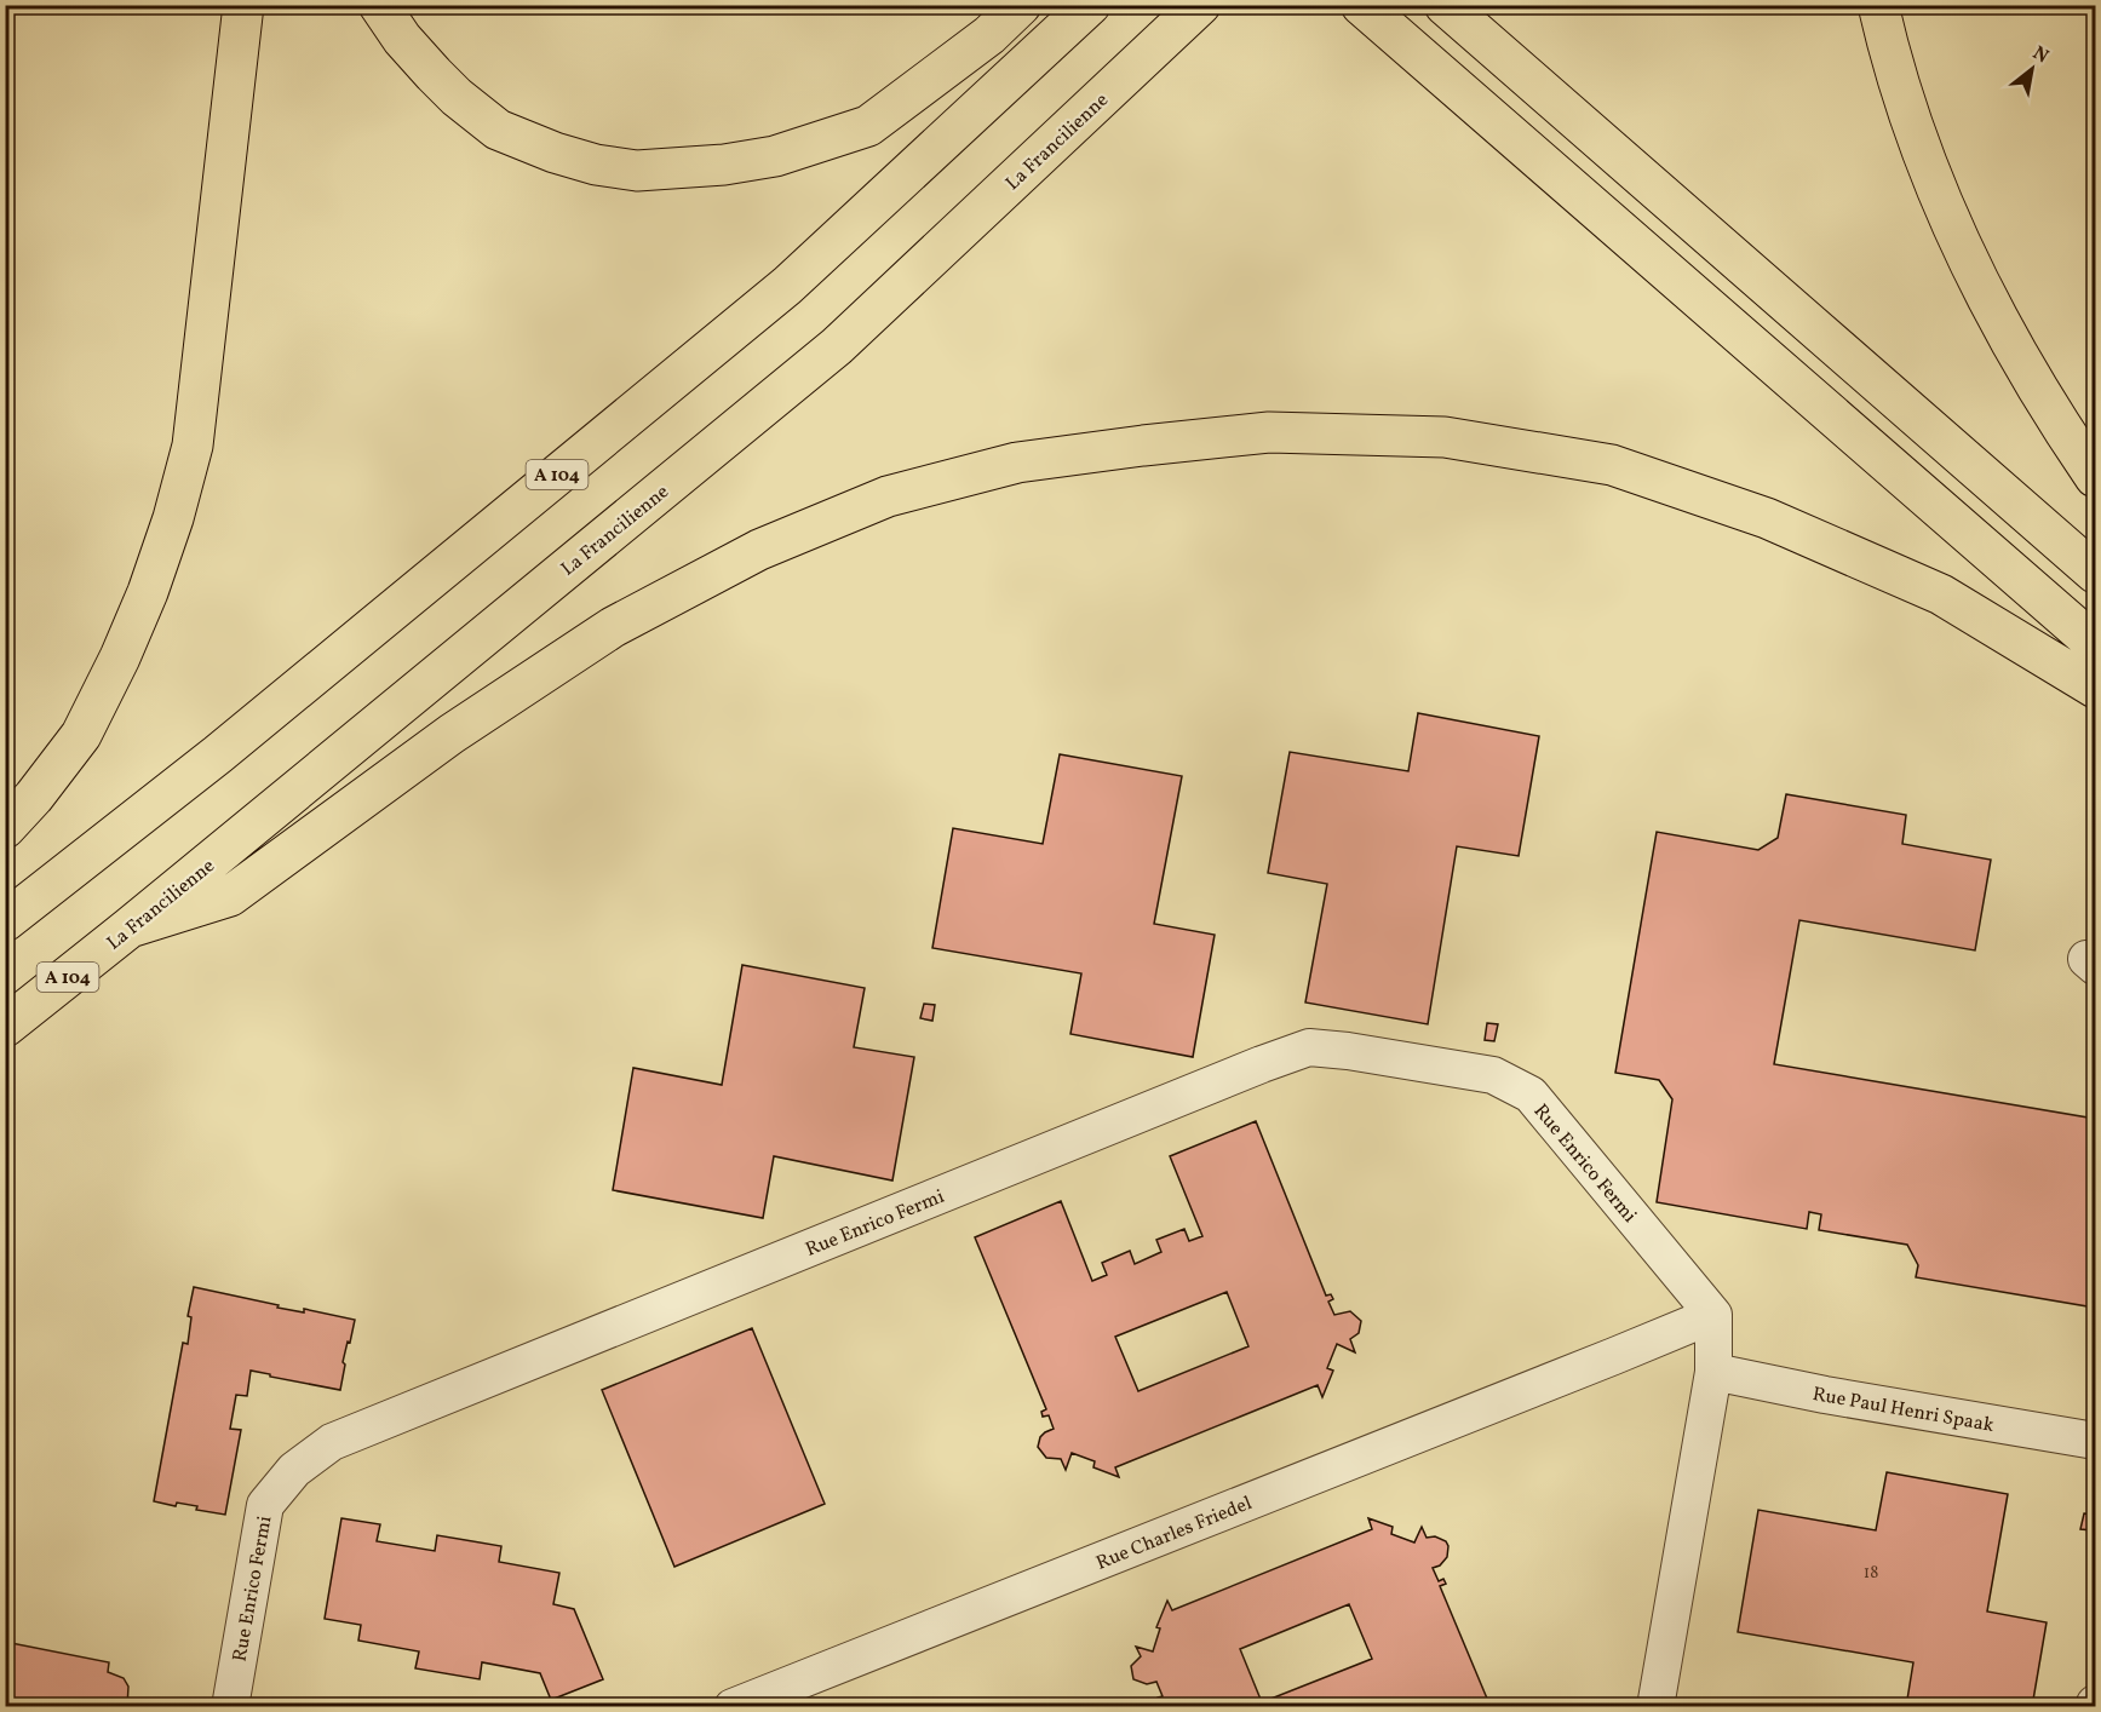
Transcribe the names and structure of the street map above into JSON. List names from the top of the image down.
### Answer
{
  "streets": {
    "highway": ["La Francilienne", "A 104"],
    "lane": ["Rue Enrico Fermi", "Rue Paul Henri Spaak", "Rue Charles Friedel"]
  },
  "crossings": [
    ["Rue Enrico Fermi", "Rue Charles Friedel"]
  ],
  "house_numbers": ["18"],
  "north": "top right"
}
